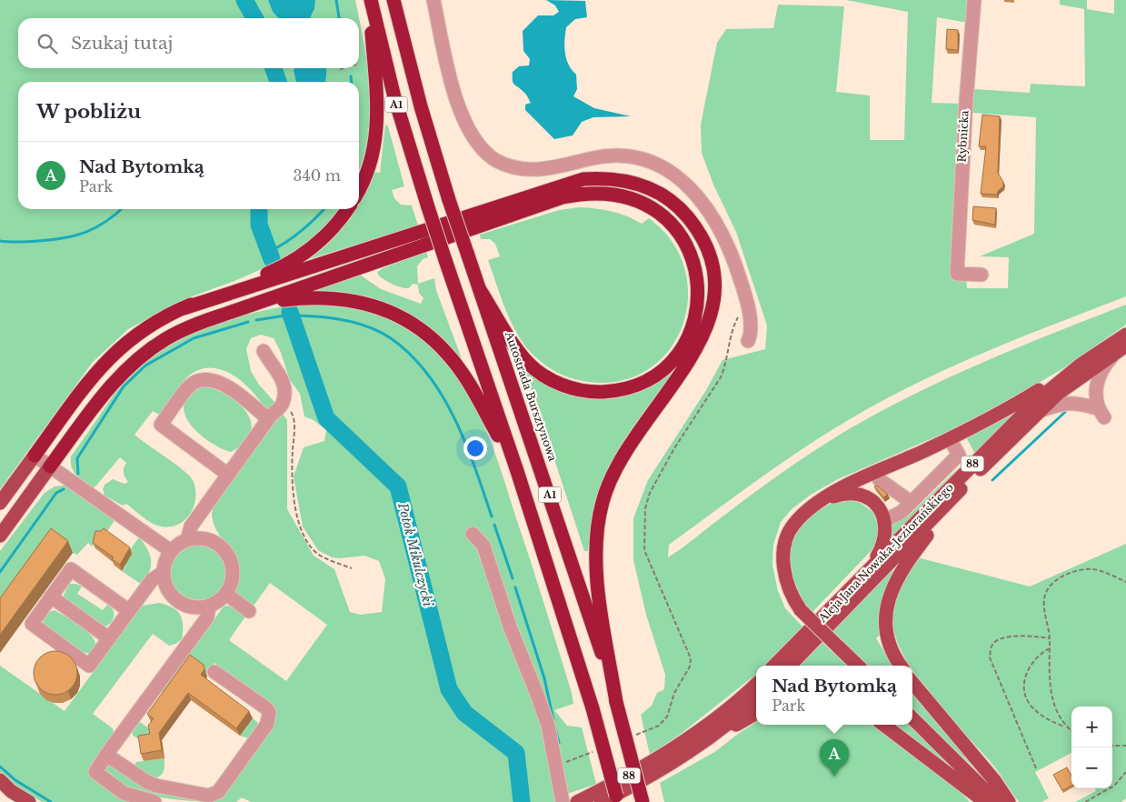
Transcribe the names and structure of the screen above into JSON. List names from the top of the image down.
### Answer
{
  "streets": {
    "highway": ["A1", "Autostrada Bursztynowa"],
    "main road": ["88", "Aleja Jana Nowaka-Jeziorańskiego"],
    "street": ["Rybnicka"]
  },
  "water": ["Potok Mikulczycki"],
  "page": {
    "search": "Szukaj tutaj",
    "heading": "W pobliżu",
    "list": [
      {
        "mark": "A",
        "name": "Nad Bytomką",
        "note": "Park",
        "value": "340 m"
      }
    ],
    "popup": ["Nad Bytomką", "Park"],
    "map_buttons": ["+", "−"],
    "pins": "A"
  }
}
